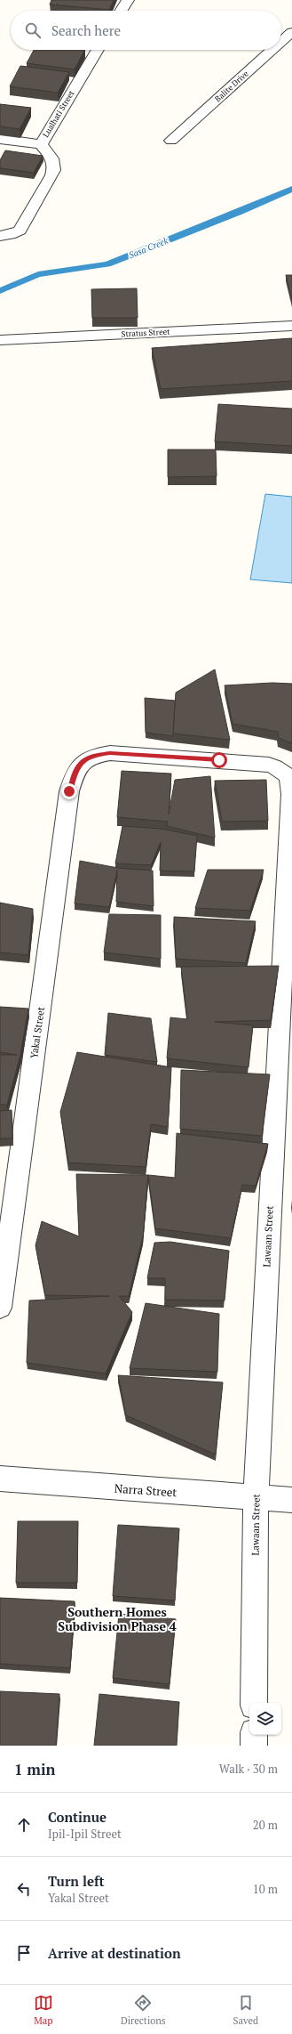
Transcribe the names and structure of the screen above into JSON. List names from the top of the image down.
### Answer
{
  "streets": {
    "street": [
      "Balite Drive",
      "Lualhati Street",
      "Stratus Street",
      "Yakal Street",
      "Lawaan Street",
      "Narra Street"
    ]
  },
  "crossings": [
    ["Yakal Street", "Lawaan Street"],
    ["Lawaan Street", "Narra Street"]
  ],
  "districts": ["Southern Homes Subdivision Phase 4"],
  "water": ["Sasa Creek"],
  "page": {
    "search": "Search here",
    "heading": ["1 min", "Walk · 30 m"],
    "list": [
      ["Continue", "Ipil-Ipil Street", "20 m"],
      ["Turn left", "Yakal Street", "10 m"],
      "Arrive at destination"
    ],
    "nav": ["Map", "Directions", "Saved"]
  }
}
